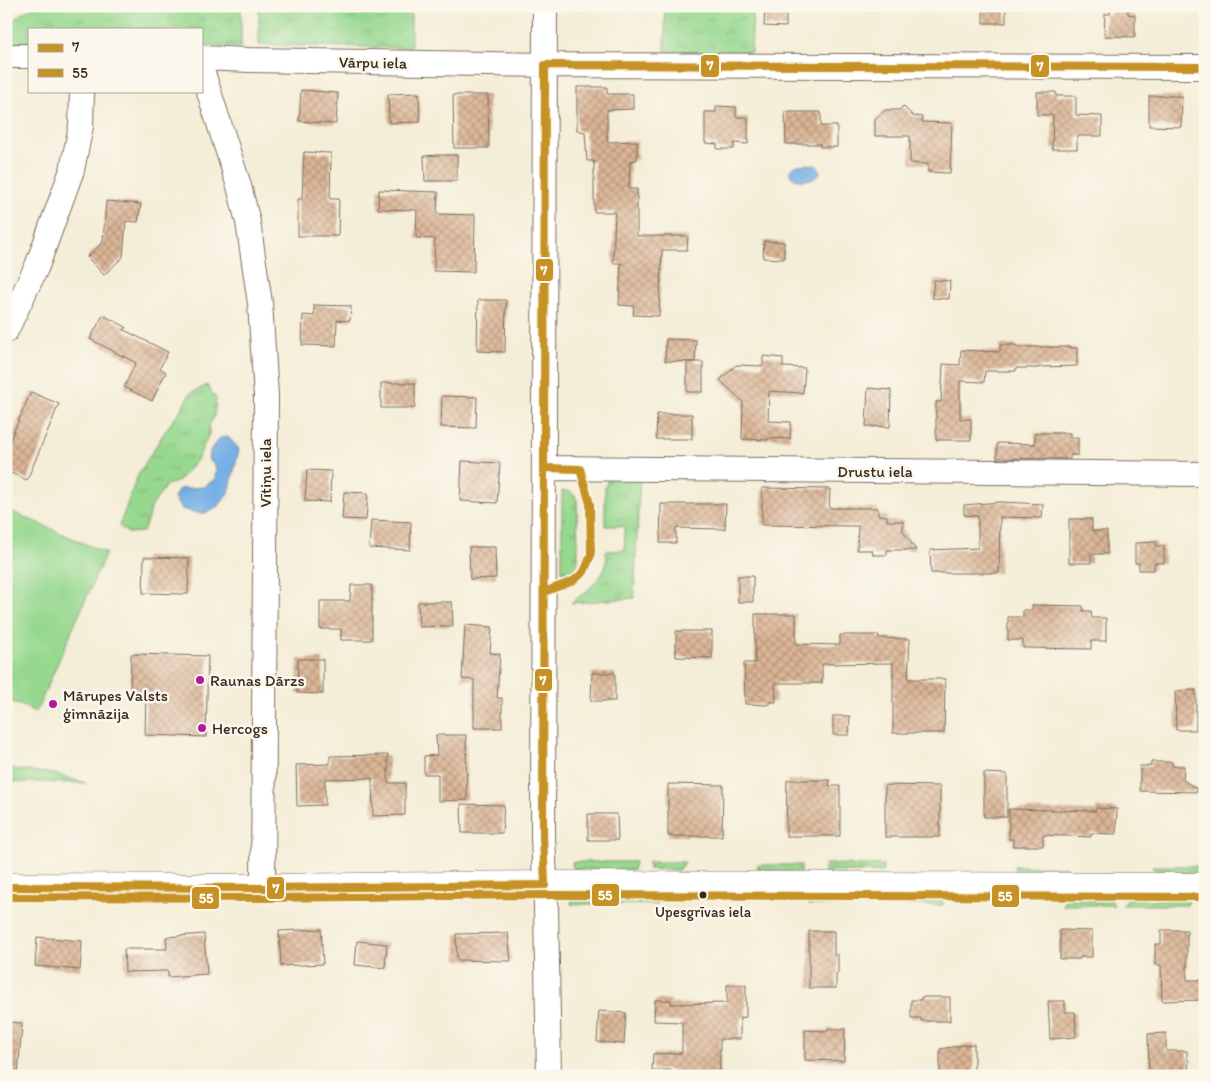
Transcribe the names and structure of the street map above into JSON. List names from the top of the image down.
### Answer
{
  "streets": {
    "street": ["Vārpu iela", "Drustu iela", "Vītiņu iela"]
  },
  "places": [
    "Raunas Dārzs",
    "Mārupes Valsts ģimnāzija",
    "Hercogs",
    "Upesgrīvas iela"
  ],
  "lines": ["transit line 7", "transit line 55"],
  "legend": ["7", "55"]
}
